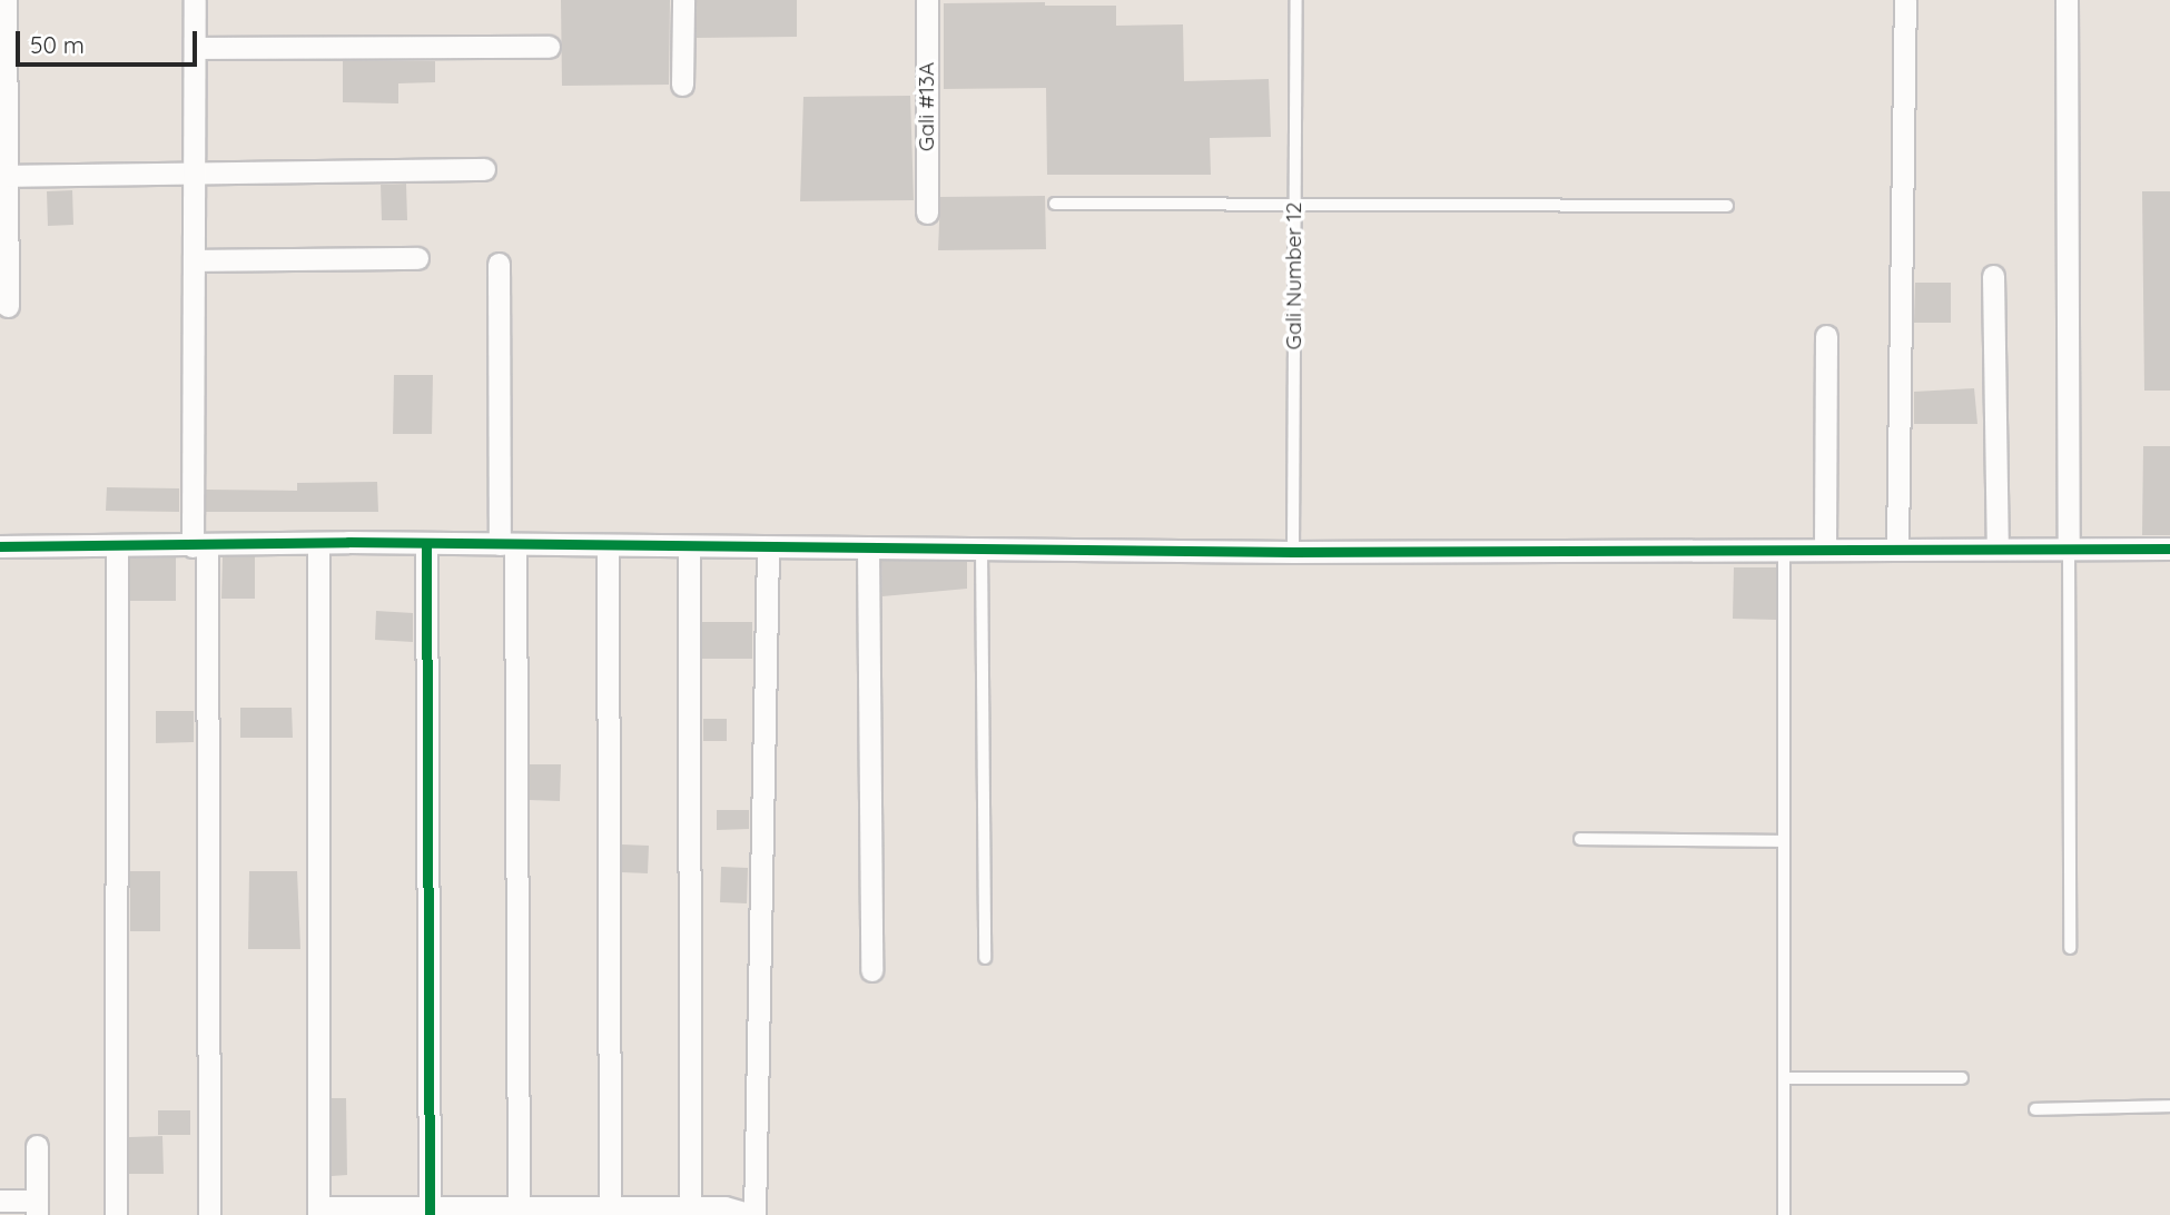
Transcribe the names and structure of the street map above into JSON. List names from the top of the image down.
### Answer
{
  "streets": {
    "street": ["Gali #13A"],
    "lane": ["Gali Number 12"]
  },
  "scale_bar": "50 m"
}
